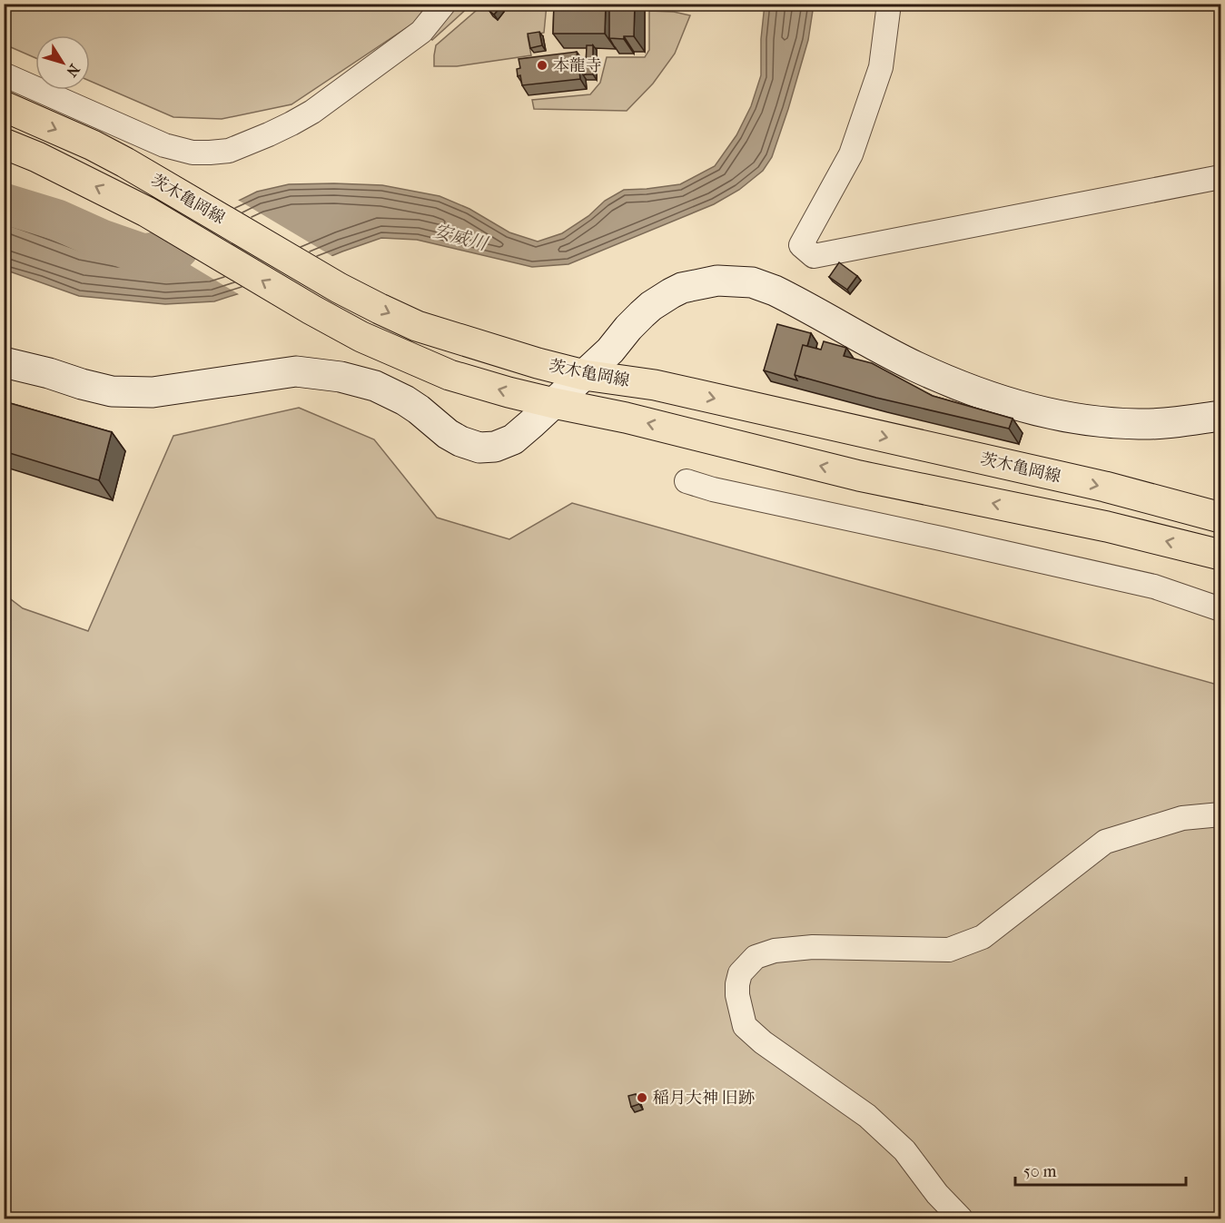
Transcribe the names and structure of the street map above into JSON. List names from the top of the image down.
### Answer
{
  "streets": {
    "main road": ["茨木亀岡線"]
  },
  "water": ["安威川"],
  "places": ["本龍寺", "稲月大神 旧跡"],
  "scale_bar": "50 m",
  "north": "bottom right"
}
